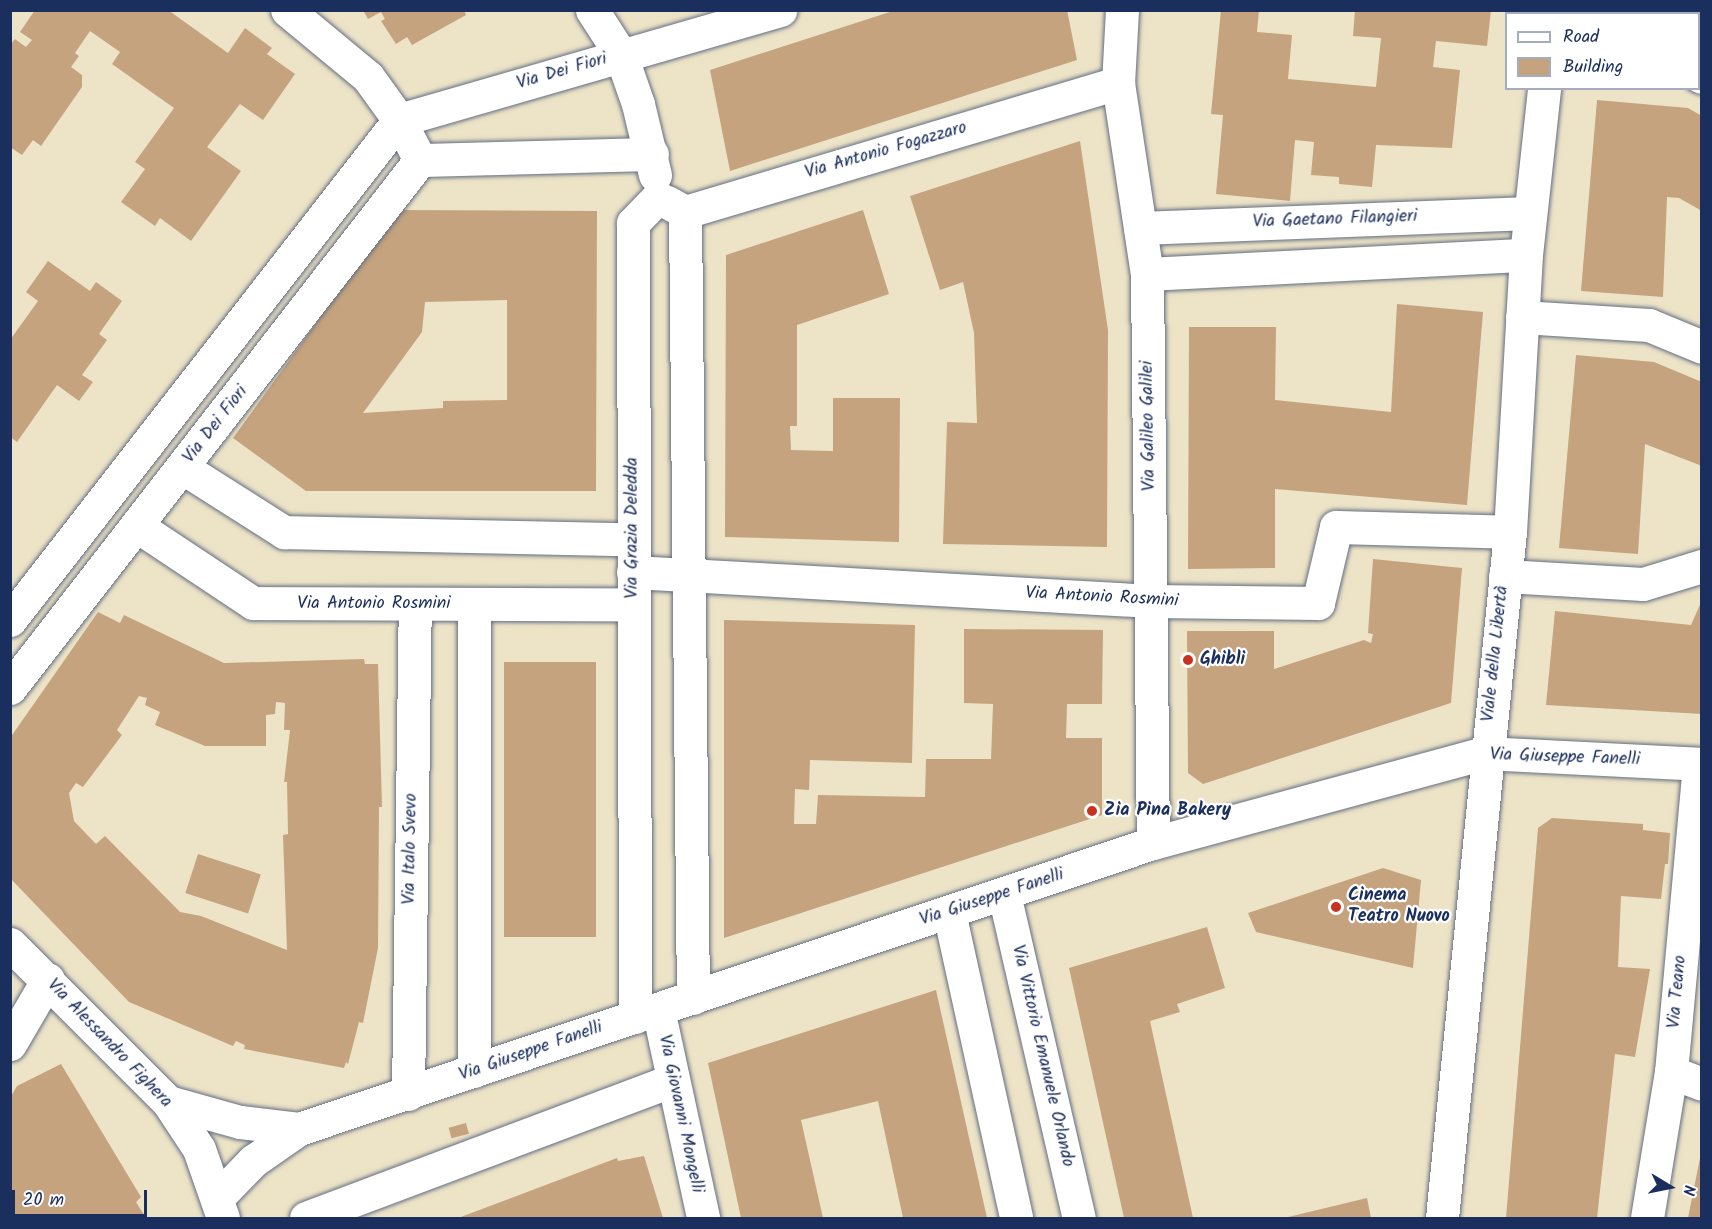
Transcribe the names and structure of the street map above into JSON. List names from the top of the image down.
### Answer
{
  "streets": {
    "street": [
      "Via Dei Fiori",
      "Via Antonio Fogazzaro",
      "Via Gaetano Filangieri",
      "Via Galileo Galilei",
      "Via Grazia Deledda",
      "Via Antonio Rosmini",
      "Viale della Libertà",
      "Via Giuseppe Fanelli",
      "Via Italo Svevo",
      "Via Teano",
      "Via Alessandro Fighera",
      "Via Vittorio Emanuele Orlando",
      "Via Giovanni Mongelli"
    ]
  },
  "crossings": [
    ["Via Dei Fiori", "Via Antonio Rosmini"],
    ["Via Antonio Fogazzaro", "Via Galileo Galilei"],
    ["Via Antonio Fogazzaro", "Via Grazia Deledda"],
    ["Via Gaetano Filangieri", "Via Galileo Galilei"],
    ["Via Gaetano Filangieri", "Viale della Libertà"],
    ["Via Galileo Galilei", "Via Antonio Rosmini"],
    ["Via Galileo Galilei", "Via Giuseppe Fanelli"],
    ["Via Grazia Deledda", "Via Antonio Rosmini"],
    ["Via Grazia Deledda", "Via Giuseppe Fanelli"],
    ["Via Grazia Deledda", "Via Giovanni Mongelli"],
    ["Via Antonio Rosmini", "Viale della Libertà"],
    ["Via Antonio Rosmini", "Via Italo Svevo"],
    ["Viale della Libertà", "Via Giuseppe Fanelli"],
    ["Via Giuseppe Fanelli", "Via Italo Svevo"],
    ["Via Giuseppe Fanelli", "Via Teano"],
    ["Via Giuseppe Fanelli", "Via Vittorio Emanuele Orlando"],
    ["Via Giuseppe Fanelli", "Via Giovanni Mongelli"]
  ],
  "places": ["Ghibli", "Zia Pina Bakery", "Cinema Teatro Nuovo"],
  "legend": ["Road", "Building"],
  "scale_bar": "20 m",
  "north": "right"
}
